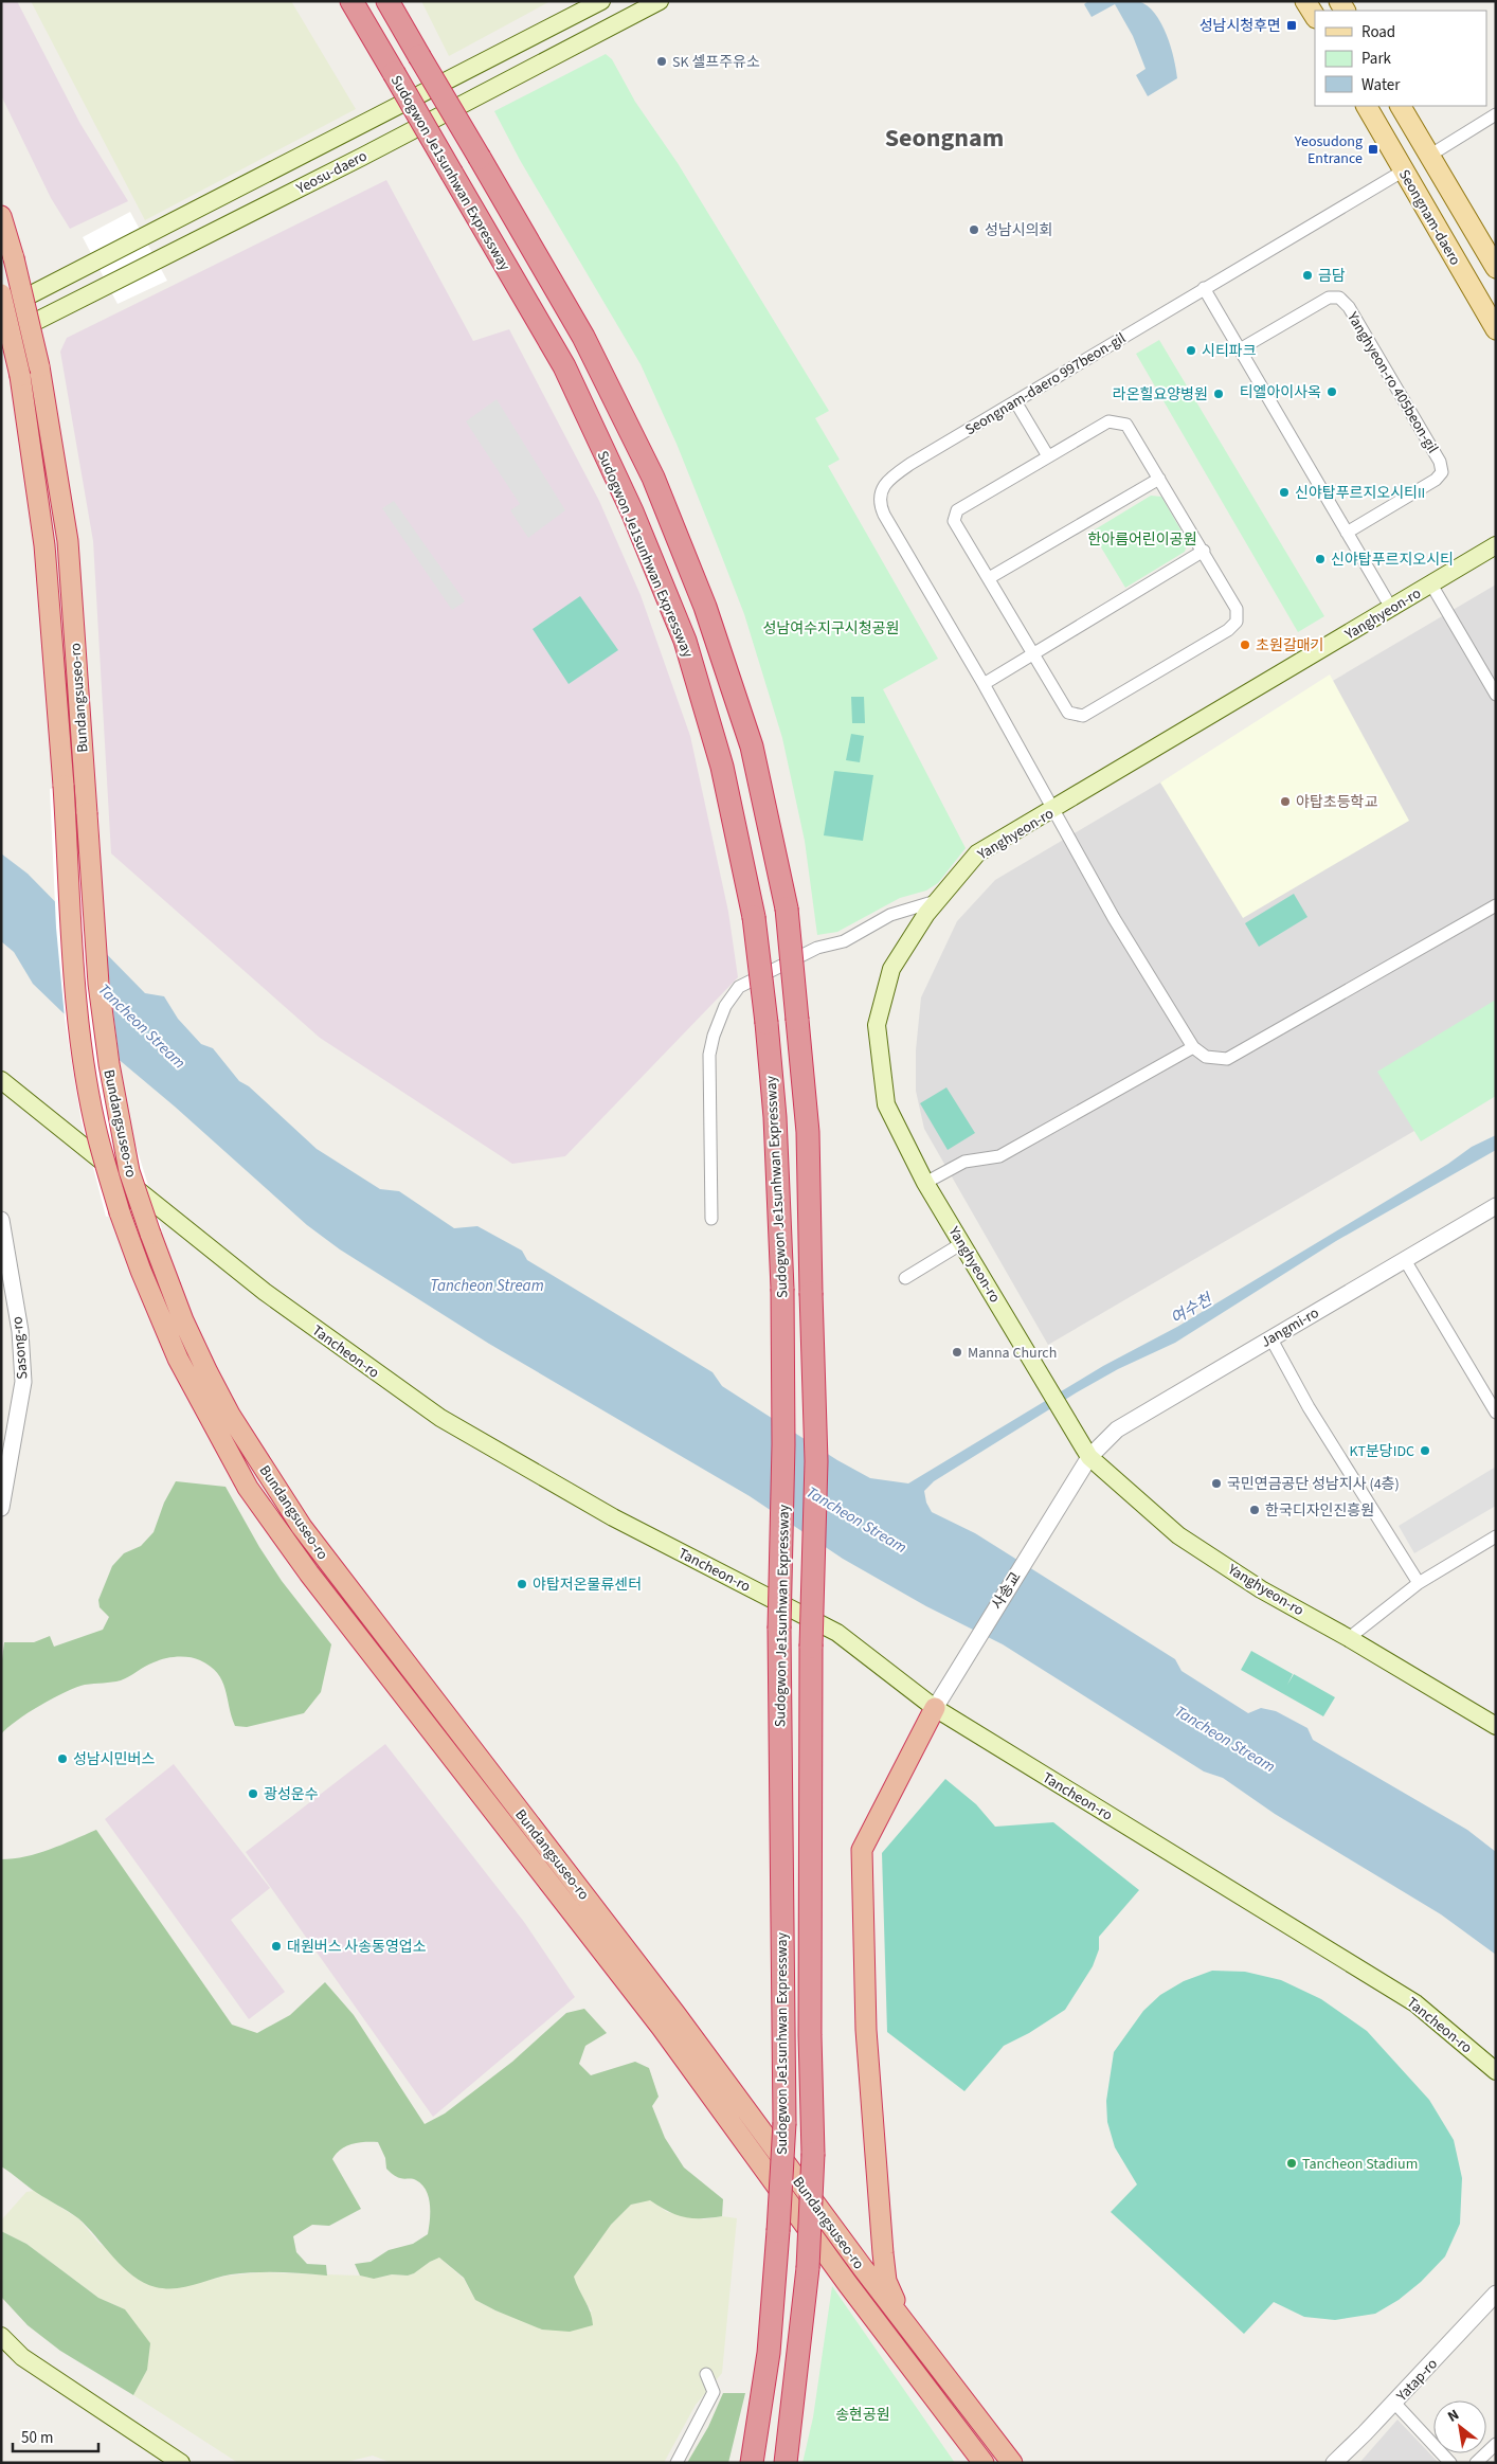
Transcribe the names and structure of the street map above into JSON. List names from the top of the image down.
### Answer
{
  "streets": {
    "highway": ["Sudogwon Je1sunhwan Expressway", "Bundangsuseo-ro"],
    "main road": [
      "Yeosu-daero",
      "Seongnam-daero",
      "Yanghyeon-ro",
      "Tancheon-ro"
    ],
    "street": [
      "Yanghyeon-ro 405beon-gil",
      "Seongnam-daero 997beon-gil",
      "Jangmi-ro",
      "Sasong-ro",
      "사송교",
      "Yatap-ro"
    ]
  },
  "crossings": [
    ["Seongnam-daero", "Seongnam-daero 997beon-gil"],
    ["Seongnam-daero 997beon-gil", "Yanghyeon-ro"],
    ["Yanghyeon-ro", "Jangmi-ro"],
    ["Jangmi-ro", "사송교"],
    ["Tancheon-ro", "사송교"]
  ],
  "districts": ["Seongnam"],
  "water": ["Tancheon Stream", "여수천"],
  "parks": ["한아름어린이공원", "성남여수지구시청공원", "송현공원"],
  "places": {
    "transit": ["성남시청후면", "Yeosudong Entrance"],
    "other": [
      "SK 셀프주유소",
      "성남시의회",
      "금담",
      "시티파크",
      "티엘아이사옥",
      "라온힐요양병원",
      "신야탑푸르지오시티II",
      "신야탑푸르지오시티",
      "초원갈매기",
      "야탑초등학교",
      "Manna Church",
      "KT분당IDC",
      "국민연금공단 성남지사 (4층)",
      "한국디자인진흥원",
      "야탑저온물류센터",
      "성남시민버스",
      "광성운수",
      "대원버스 사송동영업소",
      "Tancheon Stadium"
    ]
  },
  "legend": ["Road", "Park", "Water"],
  "scale_bar": "50 m",
  "north": "top left"
}
